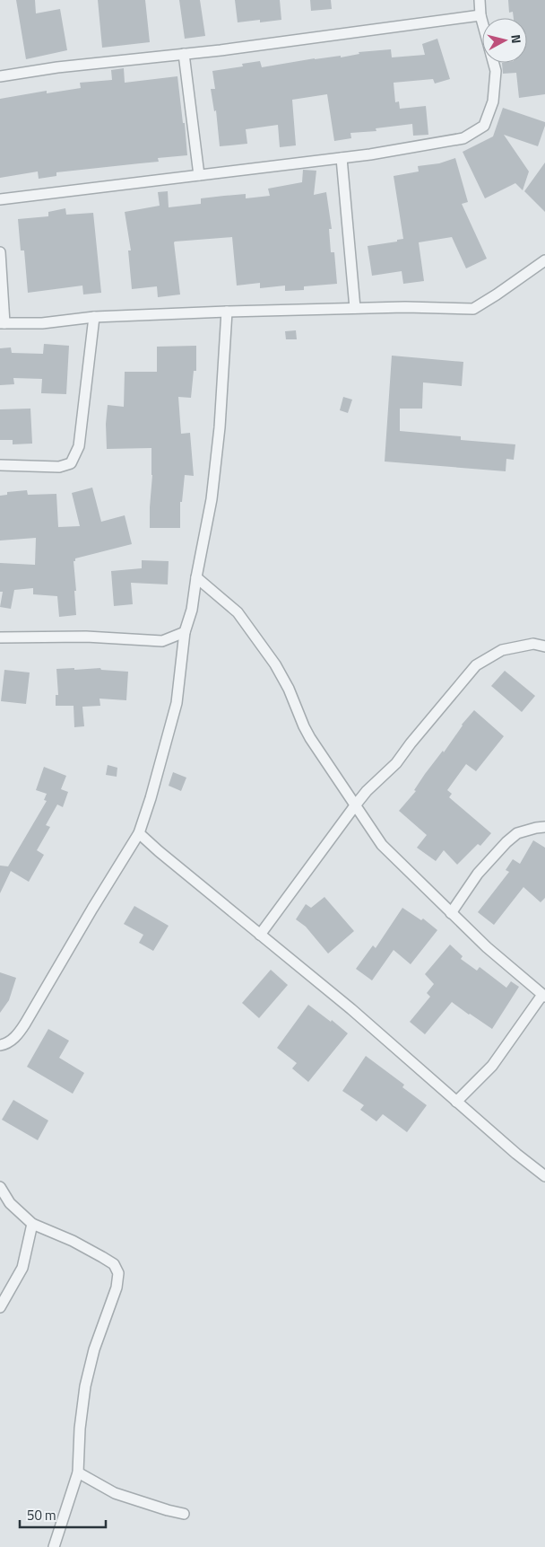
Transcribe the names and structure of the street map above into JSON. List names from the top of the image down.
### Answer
{
  "scale_bar": "50 m",
  "north": "right"
}
